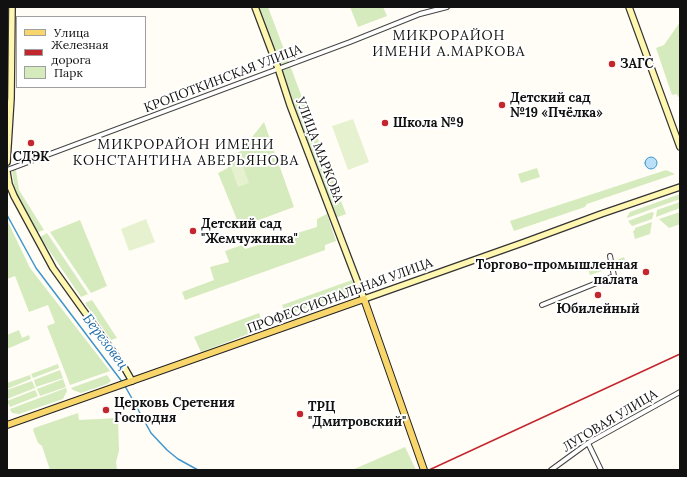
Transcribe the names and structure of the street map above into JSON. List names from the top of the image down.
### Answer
{
  "streets": {
    "main road": ["ПРОФЕССИОНАЛЬНАЯ УЛИЦА"],
    "street": ["КРОПОТКИНСКАЯ УЛИЦА", "УЛИЦА МАРКОВА", "ЛУГОВАЯ УЛИЦА"]
  },
  "crossings": [
    ["КРОПОТКИНСКАЯ УЛИЦА", "УЛИЦА МАРКОВА"],
    ["УЛИЦА МАРКОВА", "ПРОФЕССИОНАЛЬНАЯ УЛИЦА"]
  ],
  "districts": ["МИКРОРАЙОН ИМЕНИ А.МАРКОВА", "МИКРОРАЙОН ИМЕНИ КОНСТАНТИНА АВЕРЬЯНОВА"],
  "water": ["Березовец"],
  "places": [
    "ЗАГС",
    "Детский сад №19 «Пчёлка»",
    "Школа №9",
    "СДЭК",
    "Детский сад \"Жемчужинка\"",
    "Торгово-промышленная палата",
    "Юбилейный",
    "Церковь Сретения Господня",
    "ТРЦ \"Дмитровский\""
  ],
  "legend": ["Улица", "Железная дорога", "Парк"]
}
